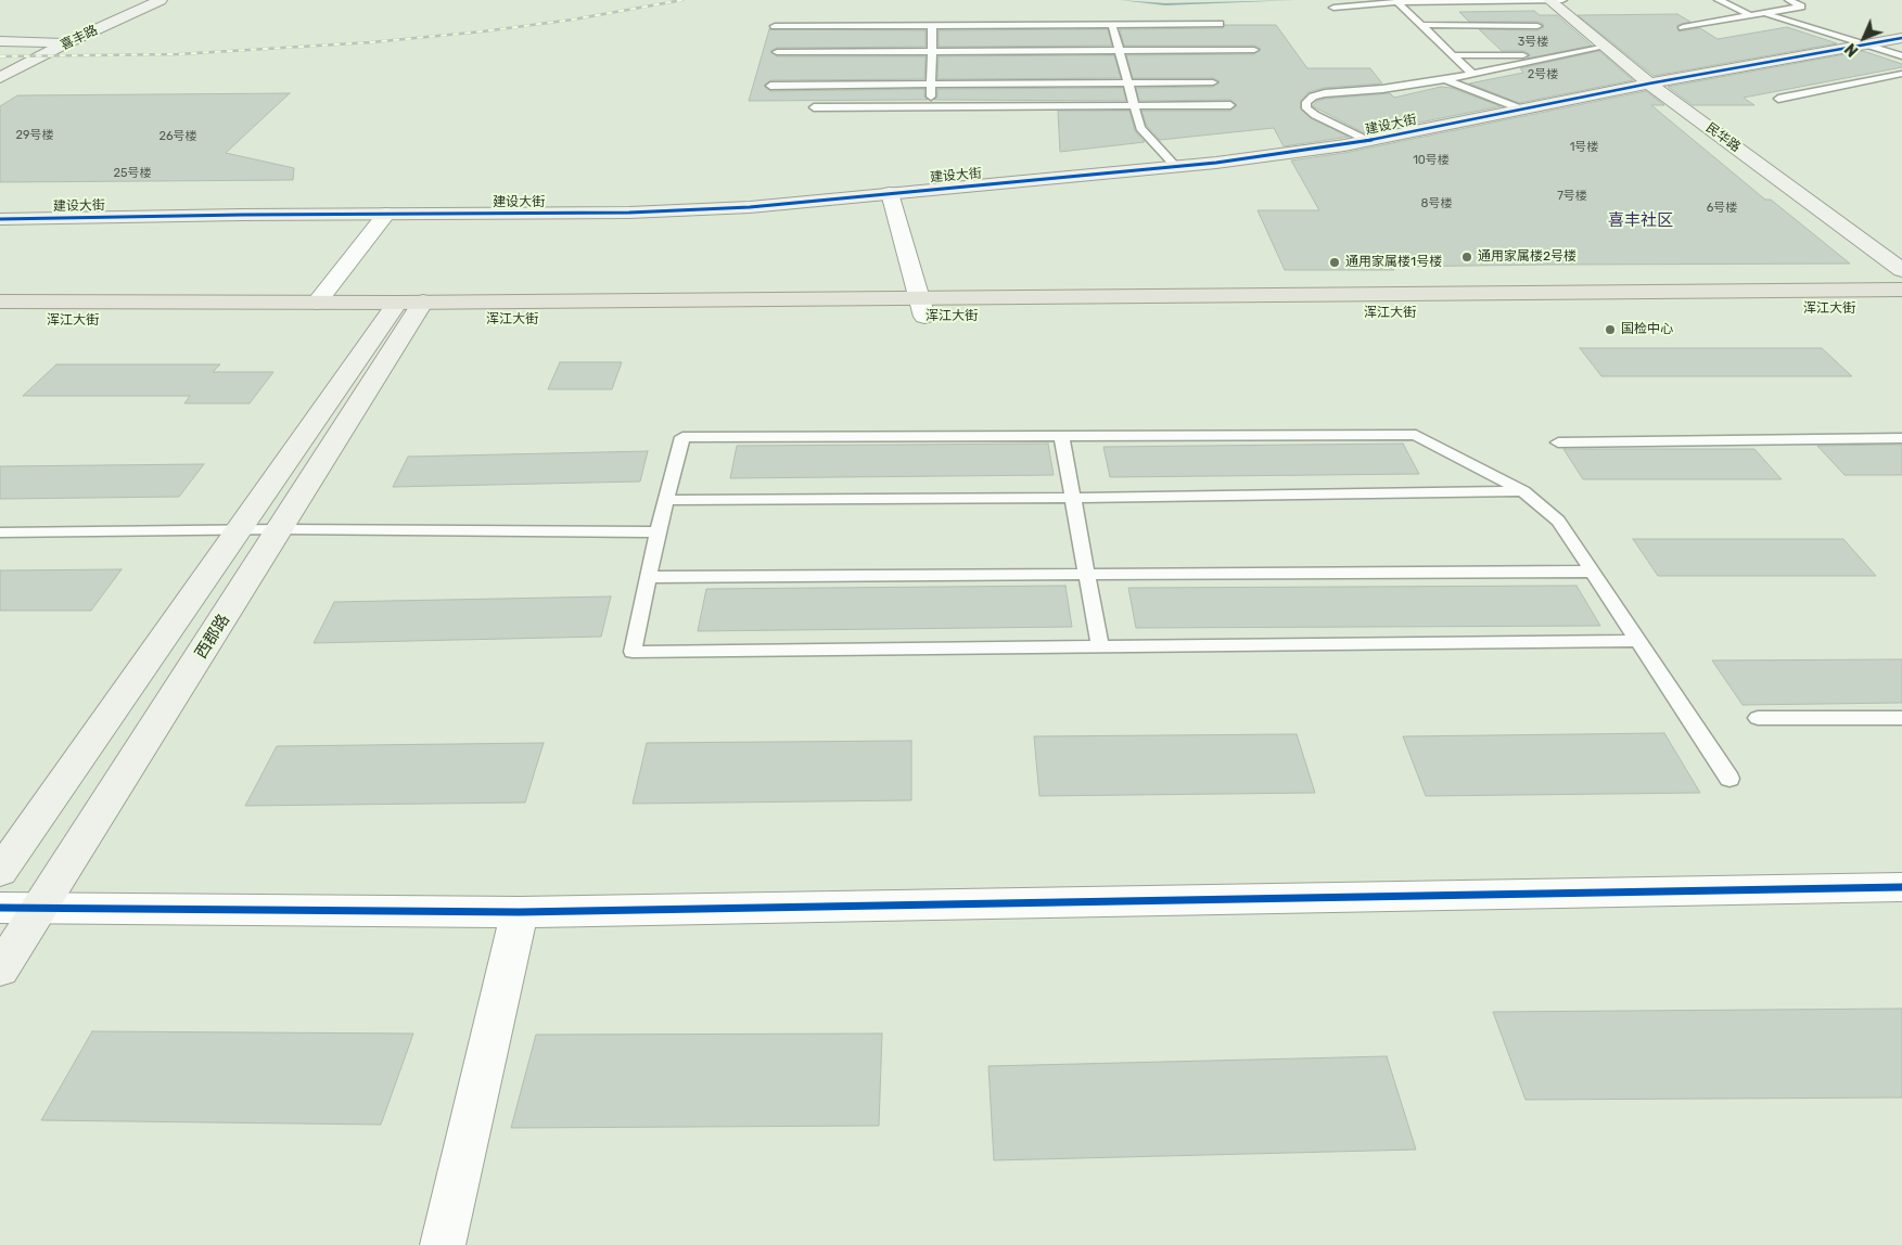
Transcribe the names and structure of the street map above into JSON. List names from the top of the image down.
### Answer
{
  "streets": {
    "main road": ["浑江大街"],
    "street": [
      "喜丰路",
      "建设大街",
      "民华路",
      "西郡路"
    ]
  },
  "crossings": [
    ["建设大街", "民华路"],
    ["浑江大街", "西郡路"]
  ],
  "districts": ["喜丰社区"],
  "places": ["通用家属楼2号楼", "通用家属楼1号楼", "国检中心"],
  "house_numbers": [
    "3号楼",
    "2号楼",
    "29号楼",
    "26号楼",
    "1号楼",
    "10号楼",
    "25号楼",
    "7号楼",
    "8号楼",
    "6号楼"
  ],
  "north": "bottom left"
}
